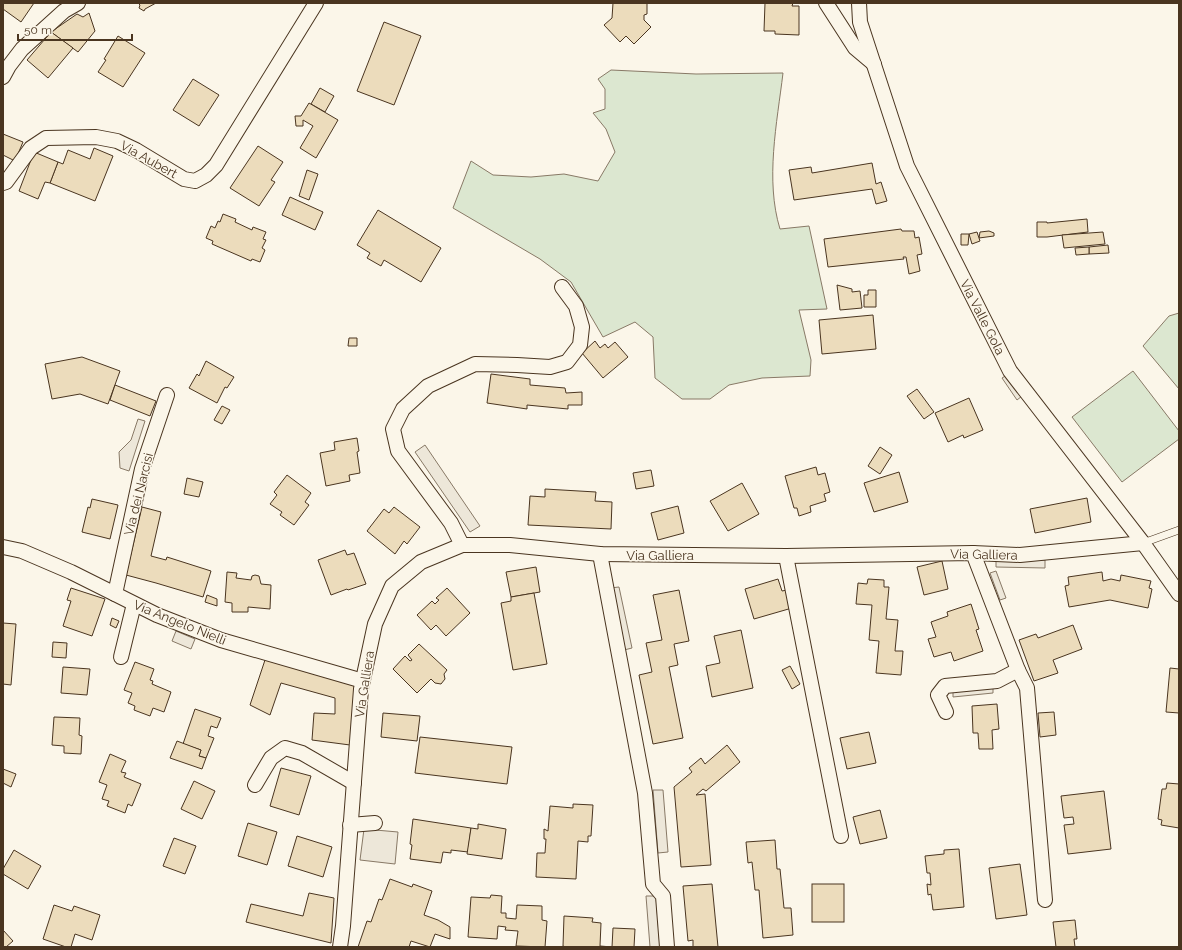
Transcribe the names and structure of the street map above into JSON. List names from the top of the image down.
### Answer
{
  "streets": {
    "street": [
      "Via Aubert",
      "Via Valle Gola",
      "Via dei Narcisi",
      "Via Galliera",
      "Via Angelo Nielli"
    ]
  },
  "crossings": [
    ["Via Valle Gola", "Via Galliera"],
    ["Via dei Narcisi", "Via Angelo Nielli"],
    ["Via Galliera", "Via Angelo Nielli"]
  ],
  "scale_bar": "50 m"
}
